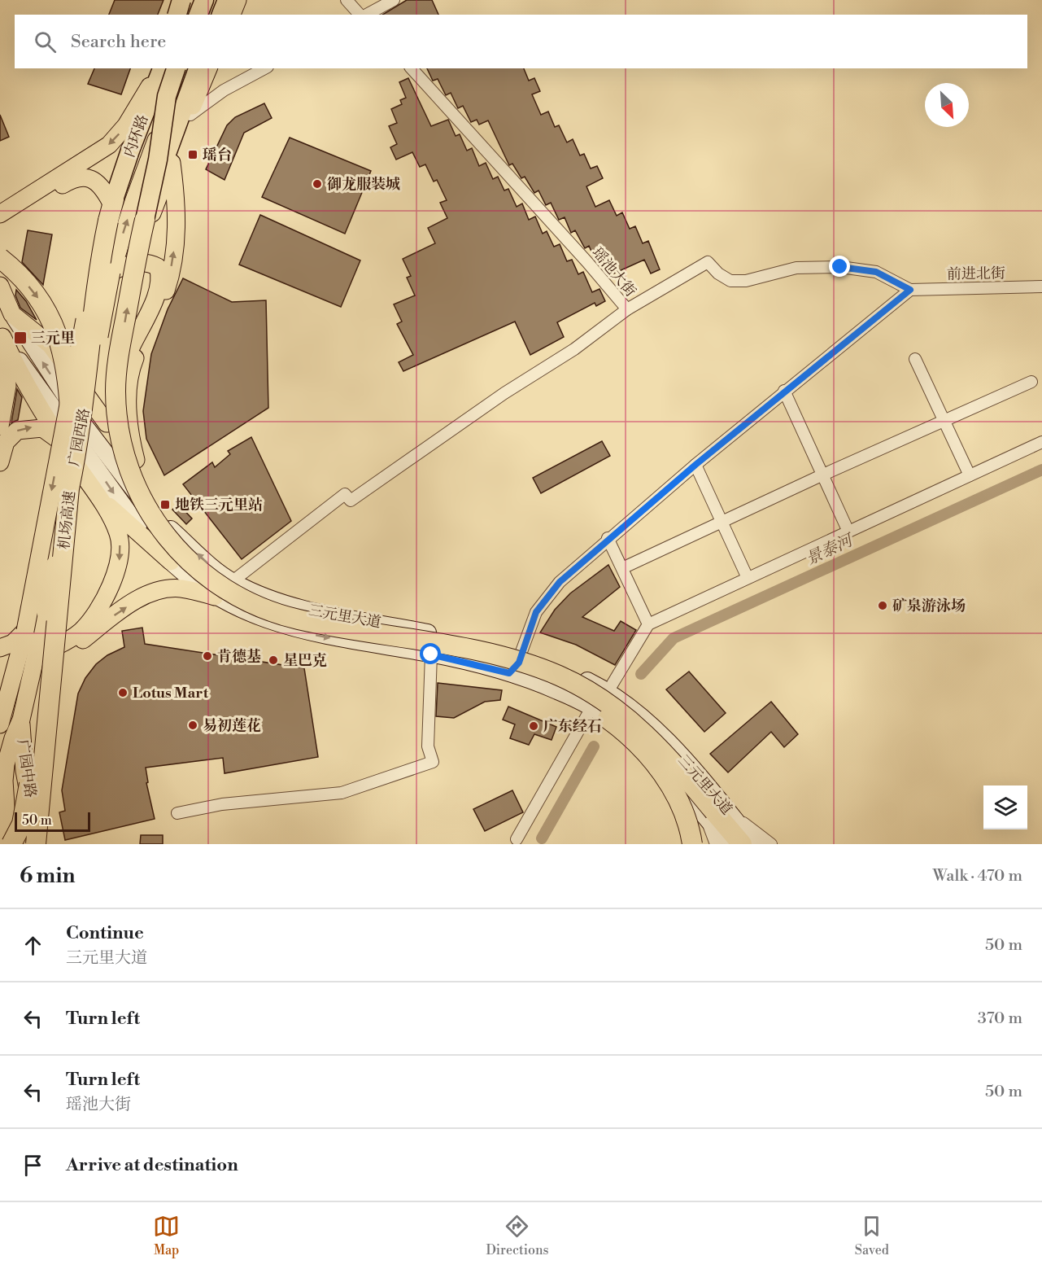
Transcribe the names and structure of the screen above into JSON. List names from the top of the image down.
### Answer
{
  "streets": {
    "highway": ["内环路", "机场高速"],
    "main road": ["广园西路", "三元里大道", "广园中路"],
    "street": ["瑶池大街", "前进北街"]
  },
  "crossings": [
    ["内环路", "广园西路"],
    ["内环路", "机场高速"],
    ["瑶池大街", "前进北街"],
    ["广园西路", "机场高速"],
    ["广园西路", "广园中路"]
  ],
  "water": ["景泰河"],
  "places": {
    "transit": ["瑶台", "三元里", "地铁三元里站"],
    "other": [
      "御龙服装城",
      "矿泉游泳场",
      "肯德基",
      "星巴克",
      "Lotus Mart",
      "易初莲花",
      "广东经石"
    ]
  },
  "scale_bar": "50 m",
  "north": "bottom right",
  "page": {
    "search": "Search here",
    "scale": "50 m",
    "heading": ["6 min", "Walk · 470 m"],
    "list": [
      ["Continue", "三元里大道", "50 m"],
      ["Turn left", "370 m"],
      ["Turn left", "瑶池大街", "50 m"],
      "Arrive at destination"
    ],
    "nav": ["Map", "Directions", "Saved"]
  }
}
